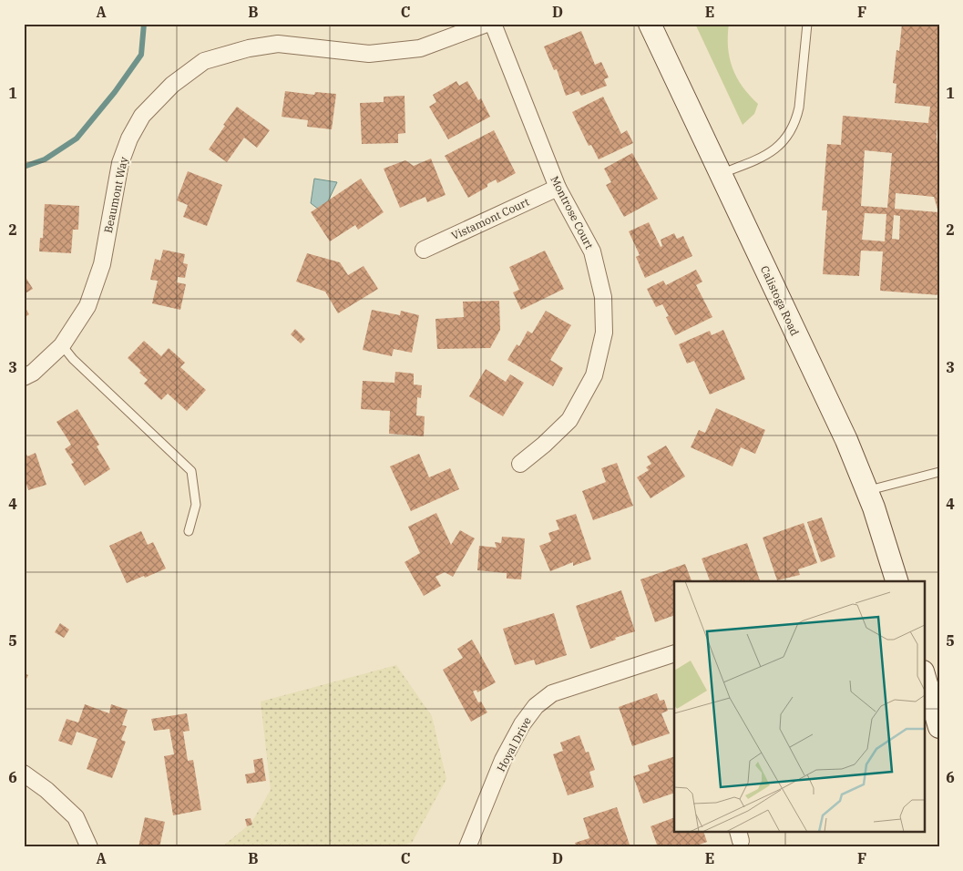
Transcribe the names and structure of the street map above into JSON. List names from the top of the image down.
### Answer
{
  "streets": {
    "main road": ["Calistoga Road"],
    "street": [
      "Beaumont Way",
      "Montrose Court",
      "Vistamont Court",
      "Hoyal Drive"
    ]
  },
  "crossings": [
    ["Montrose Court", "Vistamont Court"]
  ],
  "grid": {
    "columns": [
      "A",
      "B",
      "C",
      "D",
      "E",
      "F"
    ],
    "rows": [
      "1",
      "2",
      "3",
      "4",
      "5",
      "6"
    ]
  }
}
